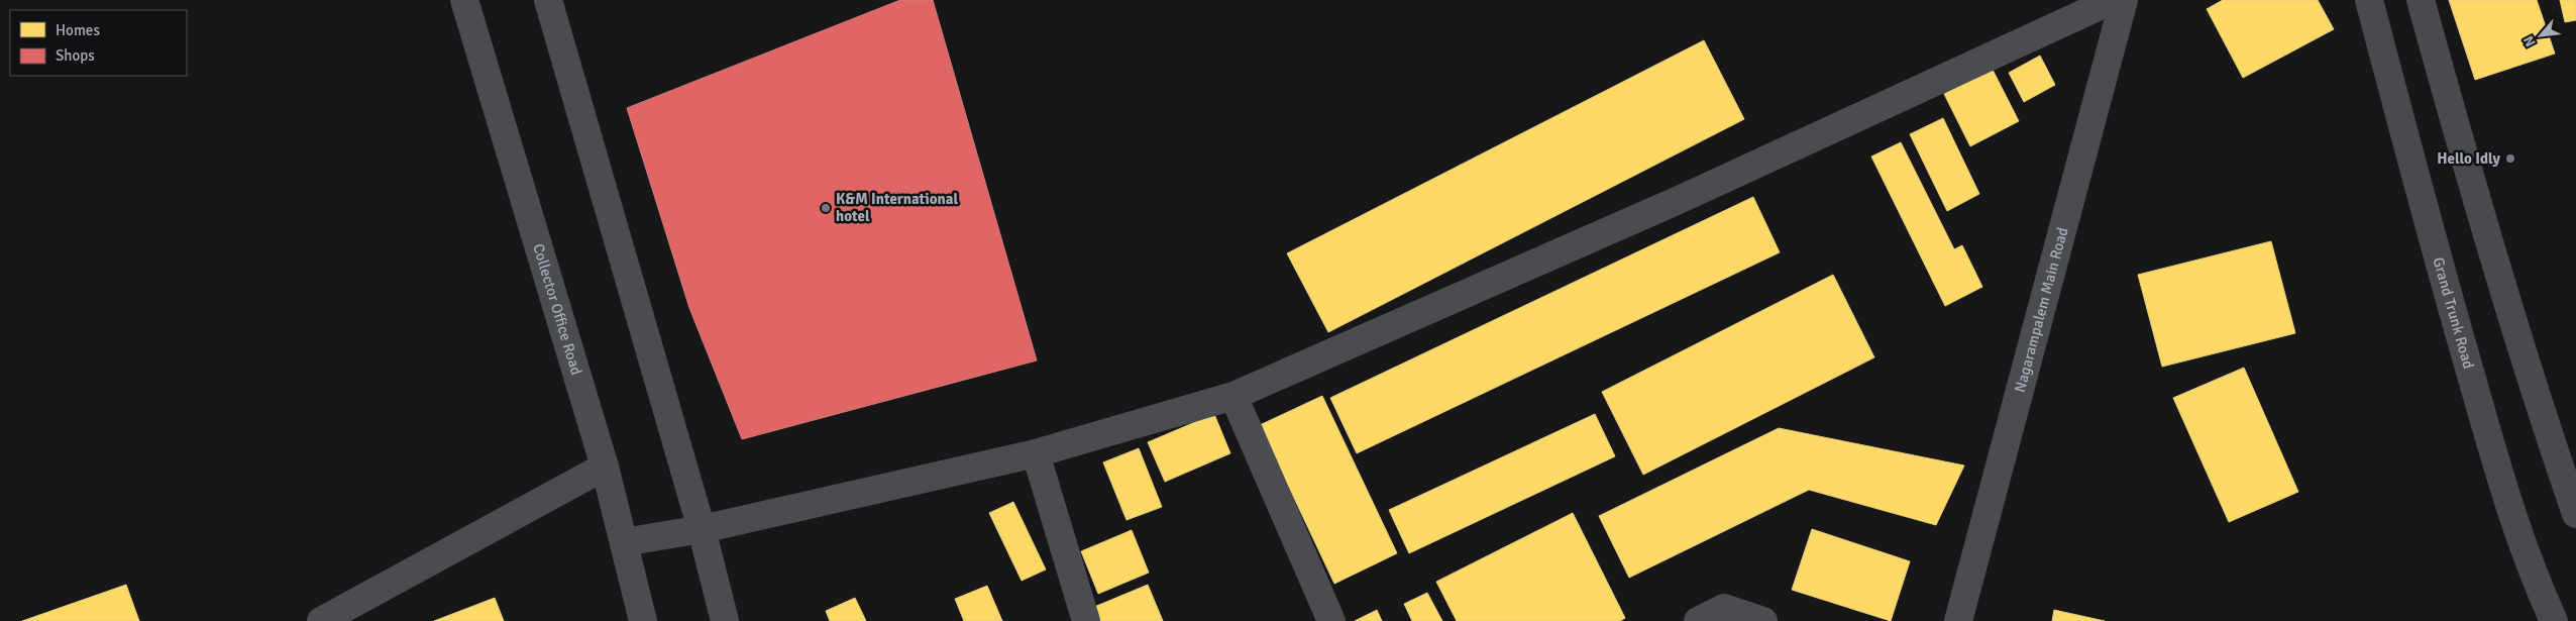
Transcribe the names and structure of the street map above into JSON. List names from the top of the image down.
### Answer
{
  "streets": {
    "main road": ["Grand Trunk Road"],
    "street": ["Collector Office Road", "Nagarampalem Main Road"]
  },
  "places": ["Hello Idly", "K&M International hotel"],
  "legend": ["Homes", "Shops"],
  "north": "bottom left"
}
